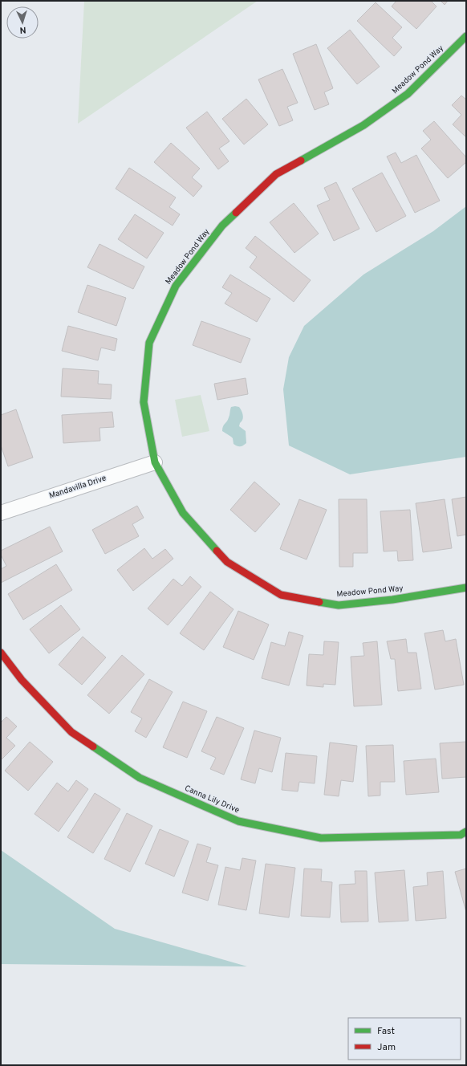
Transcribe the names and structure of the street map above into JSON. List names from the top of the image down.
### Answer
{
  "streets": {
    "street": ["Meadow Pond Way", "Mandavilla Drive", "Canna Lily Drive"]
  },
  "crossings": [
    ["Meadow Pond Way", "Mandavilla Drive"]
  ],
  "legend": ["Fast", "Jam"],
  "north": "bottom"
}
